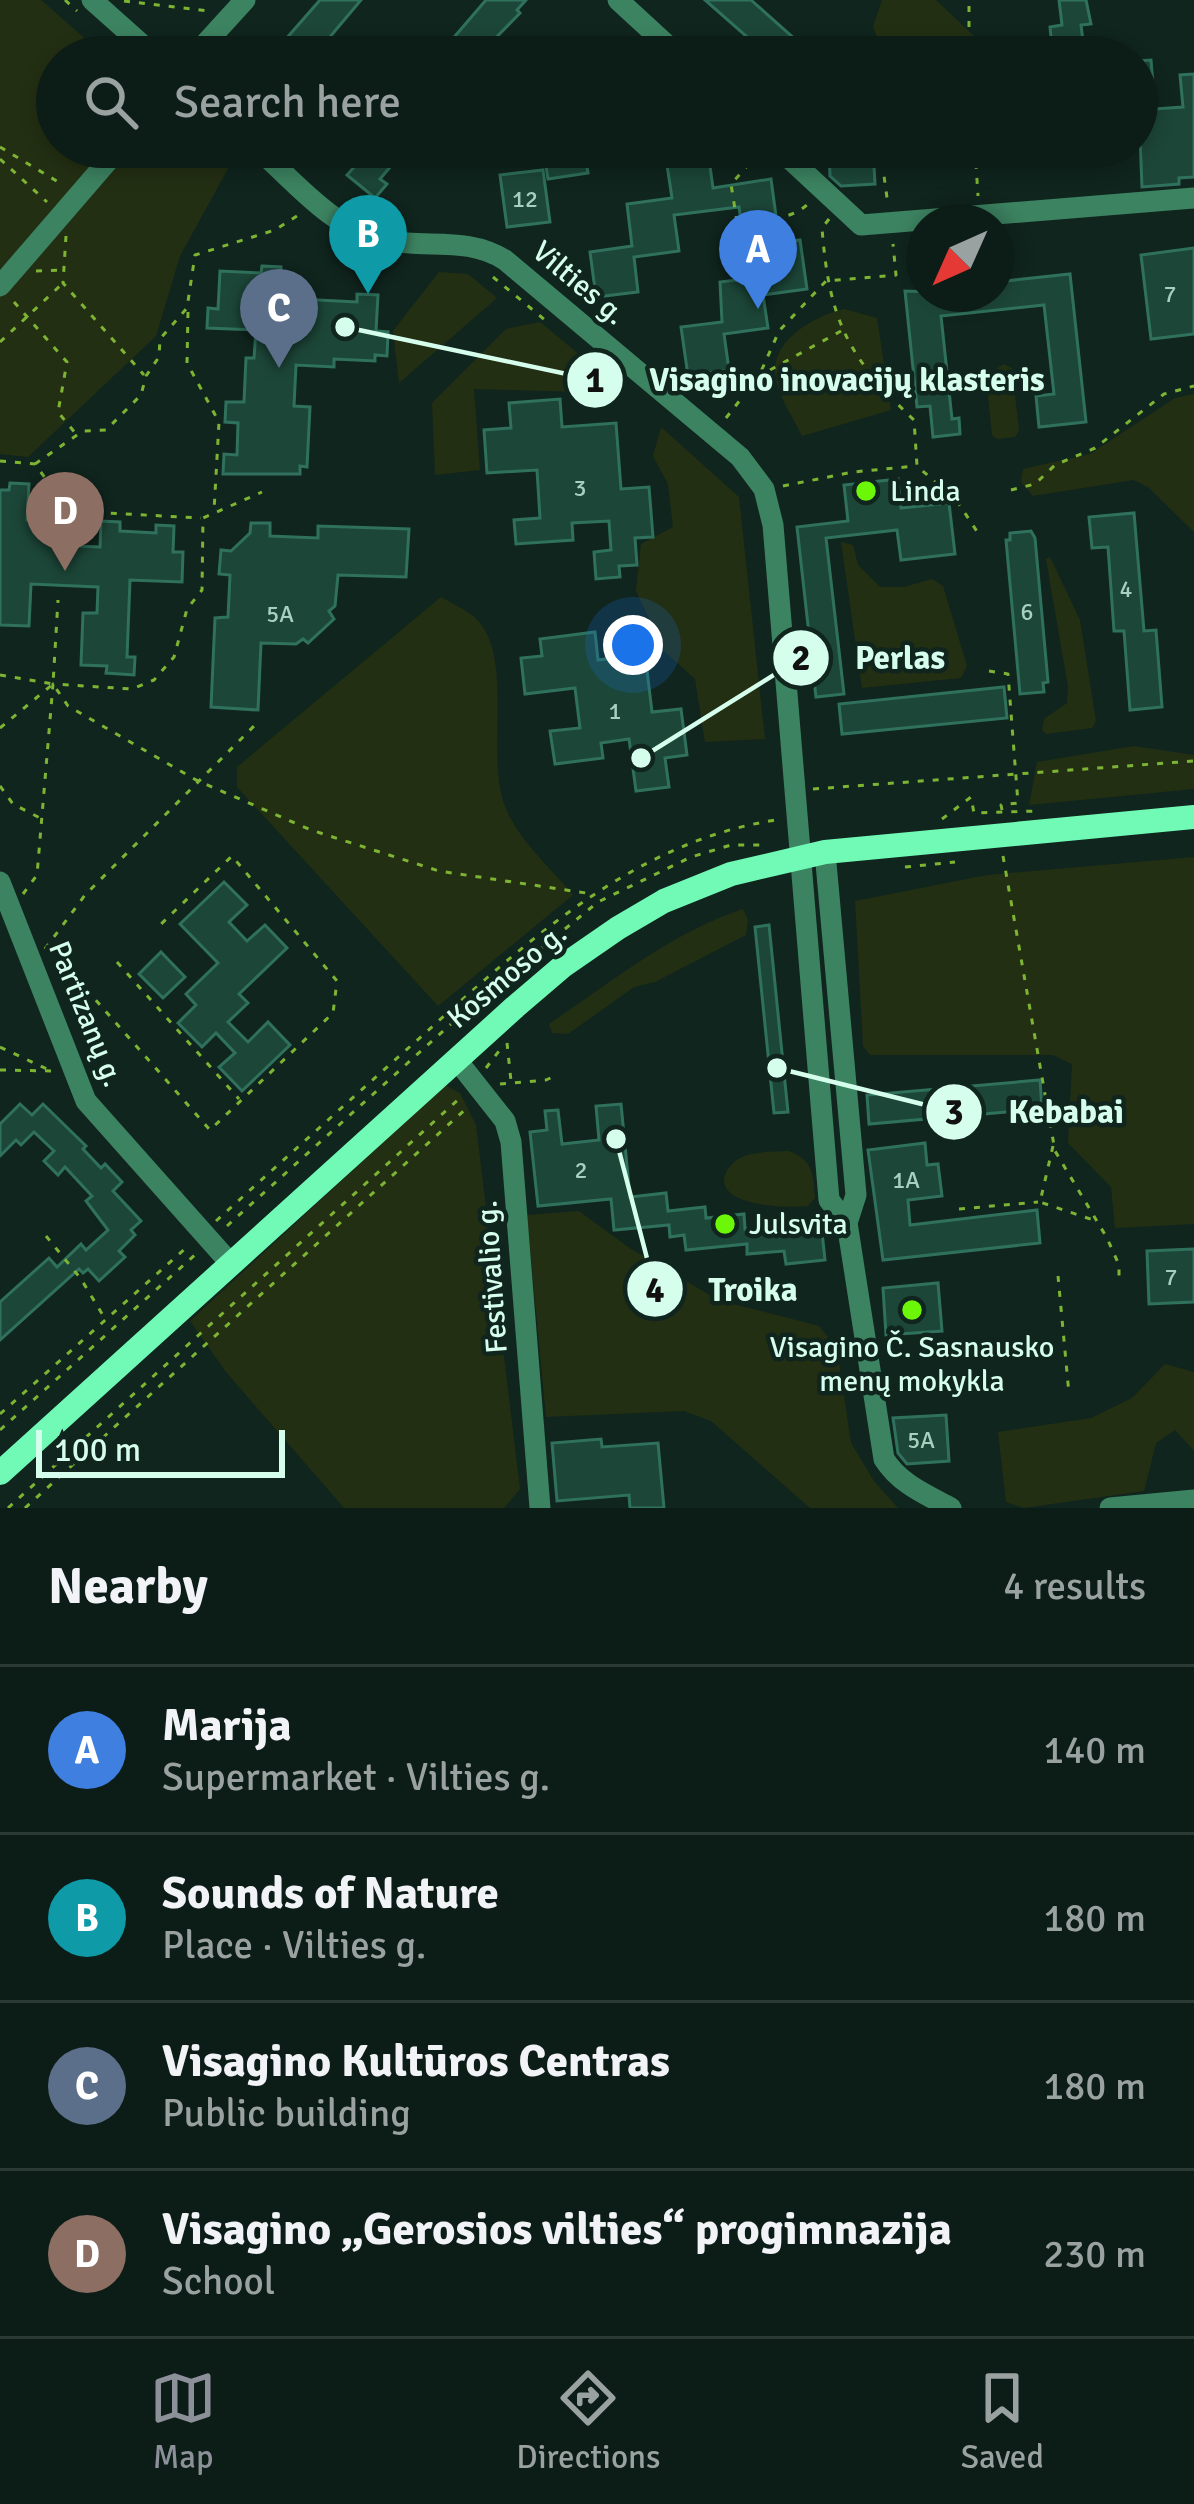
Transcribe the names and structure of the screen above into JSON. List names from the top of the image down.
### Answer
{
  "streets": {
    "main road": ["Kosmoso g."],
    "street": ["Vilties g.", "Partizanų g.", "Festivalio g."]
  },
  "crossings": [
    ["Kosmoso g.", "Partizanų g."],
    ["Kosmoso g.", "Festivalio g."]
  ],
  "places": [
    "Visagino inovacijų klasteris",
    "Linda",
    "Perlas",
    "Kebabai",
    "Troika",
    "Julsvita",
    "Visagino Č. Sasnausko menų mokykla"
  ],
  "house_numbers": [
    "12",
    "7",
    "3",
    "4",
    "6",
    "5A",
    "1",
    "2",
    "1A",
    "7",
    "5A"
  ],
  "scale_bar": "100 m",
  "north": "bottom left",
  "page": {
    "search": "Search here",
    "pins": [
      "B",
      "A",
      "C",
      "D"
    ],
    "scale": "100 m",
    "heading": ["Nearby", "4 results"],
    "list": [
      {
        "mark": "A",
        "name": "Marija",
        "note": "Supermarket · Vilties g.",
        "value": "140 m"
      },
      {
        "mark": "B",
        "name": "Sounds of Nature",
        "note": "Place · Vilties g.",
        "value": "180 m"
      },
      {
        "mark": "C",
        "name": "Visagino Kultūros Centras",
        "note": "Public building",
        "value": "180 m"
      },
      {
        "mark": "D",
        "name": "Visagino „Gerosios vilties“ progimnazija",
        "note": "School",
        "value": "230 m"
      }
    ],
    "nav": ["Map", "Directions", "Saved"]
  }
}
